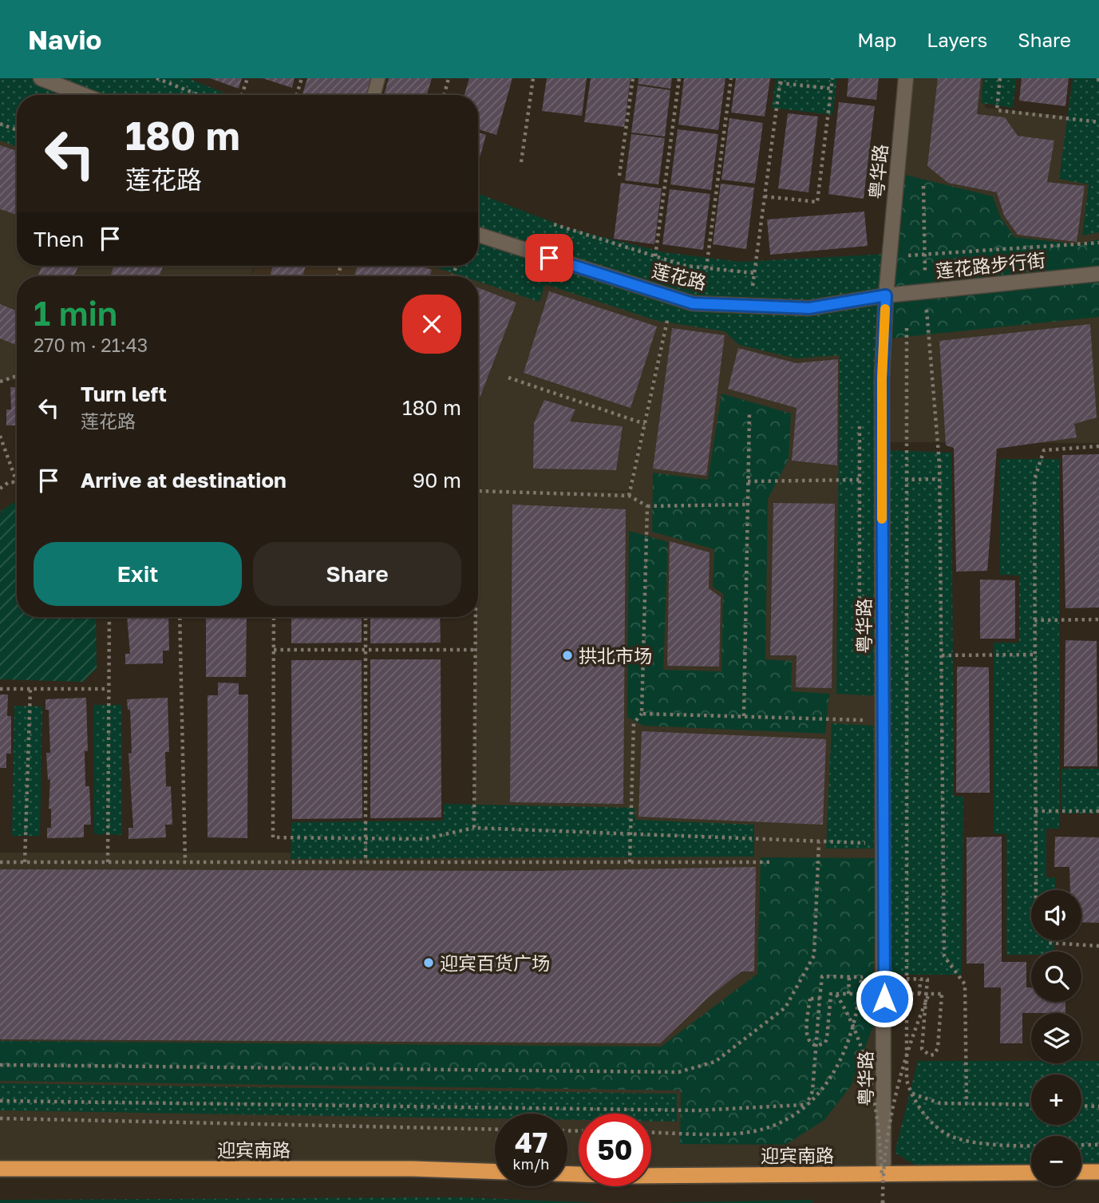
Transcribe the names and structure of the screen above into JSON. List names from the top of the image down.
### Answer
{
  "streets": {
    "highway": ["迎宾南路"],
    "street": ["粤华路", "莲花路步行街", "莲花路"]
  },
  "crossings": [
    ["粤华路", "莲花路步行街"],
    ["粤华路", "莲花路"],
    ["粤华路", "迎宾南路"],
    ["莲花路步行街", "莲花路"]
  ],
  "places": ["拱北市场", "迎宾百货广场"],
  "page": {
    "header": "Navio",
    "nav": ["Map", "Layers", "Share"],
    "turn": ["180 m", "莲花路"],
    "then": "Then",
    "heading": ["1 min", "270 m · 21:43"],
    "list": [
      {
        "name": "Turn left",
        "note": "莲花路",
        "value": "180 m"
      },
      {
        "name": "Arrive at destination",
        "value": "90 m"
      }
    ],
    "buttons": ["Exit", "Share"],
    "map_buttons": ["+", "−"],
    "speed": "47 km/h",
    "limit": "50"
  }
}
